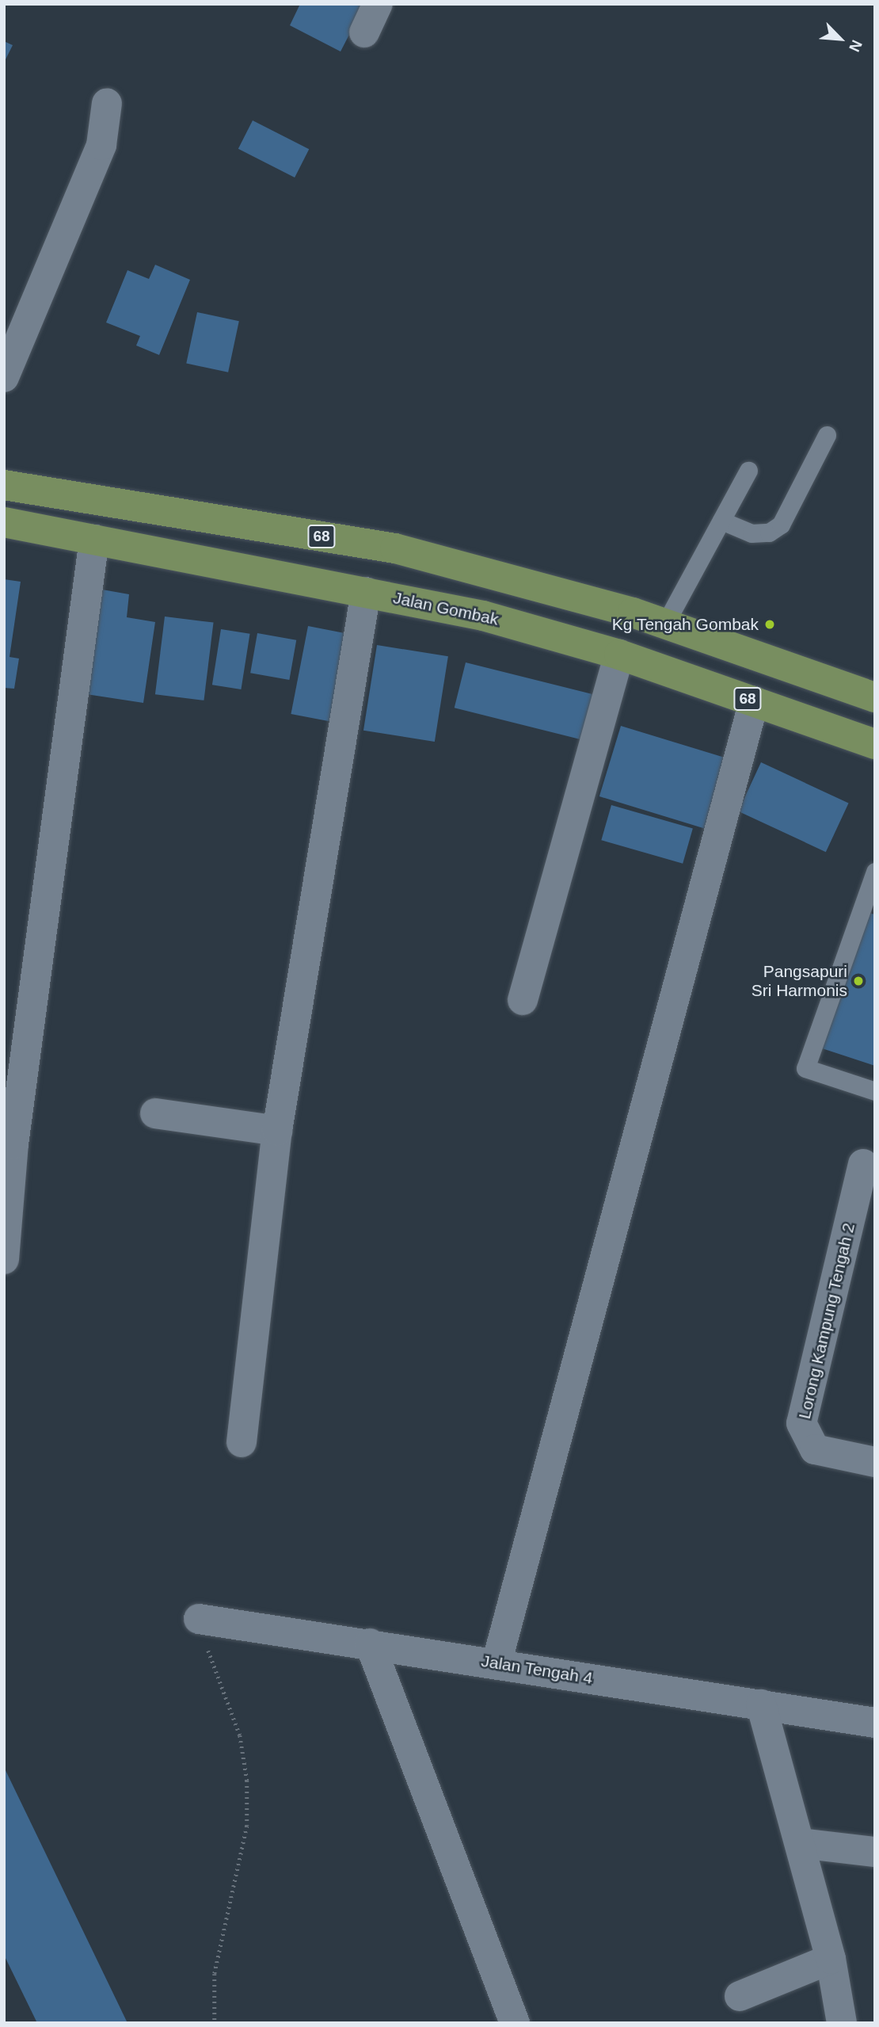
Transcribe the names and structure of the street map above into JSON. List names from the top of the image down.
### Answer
{
  "streets": {
    "main road": ["68", "Jalan Gombak"],
    "street": ["Lorong Kampung Tengah 2", "Jalan Tengah 4"]
  },
  "places": ["Kg Tengah Gombak", "Pangsapuri Sri Harmonis"],
  "north": "bottom right"
}
